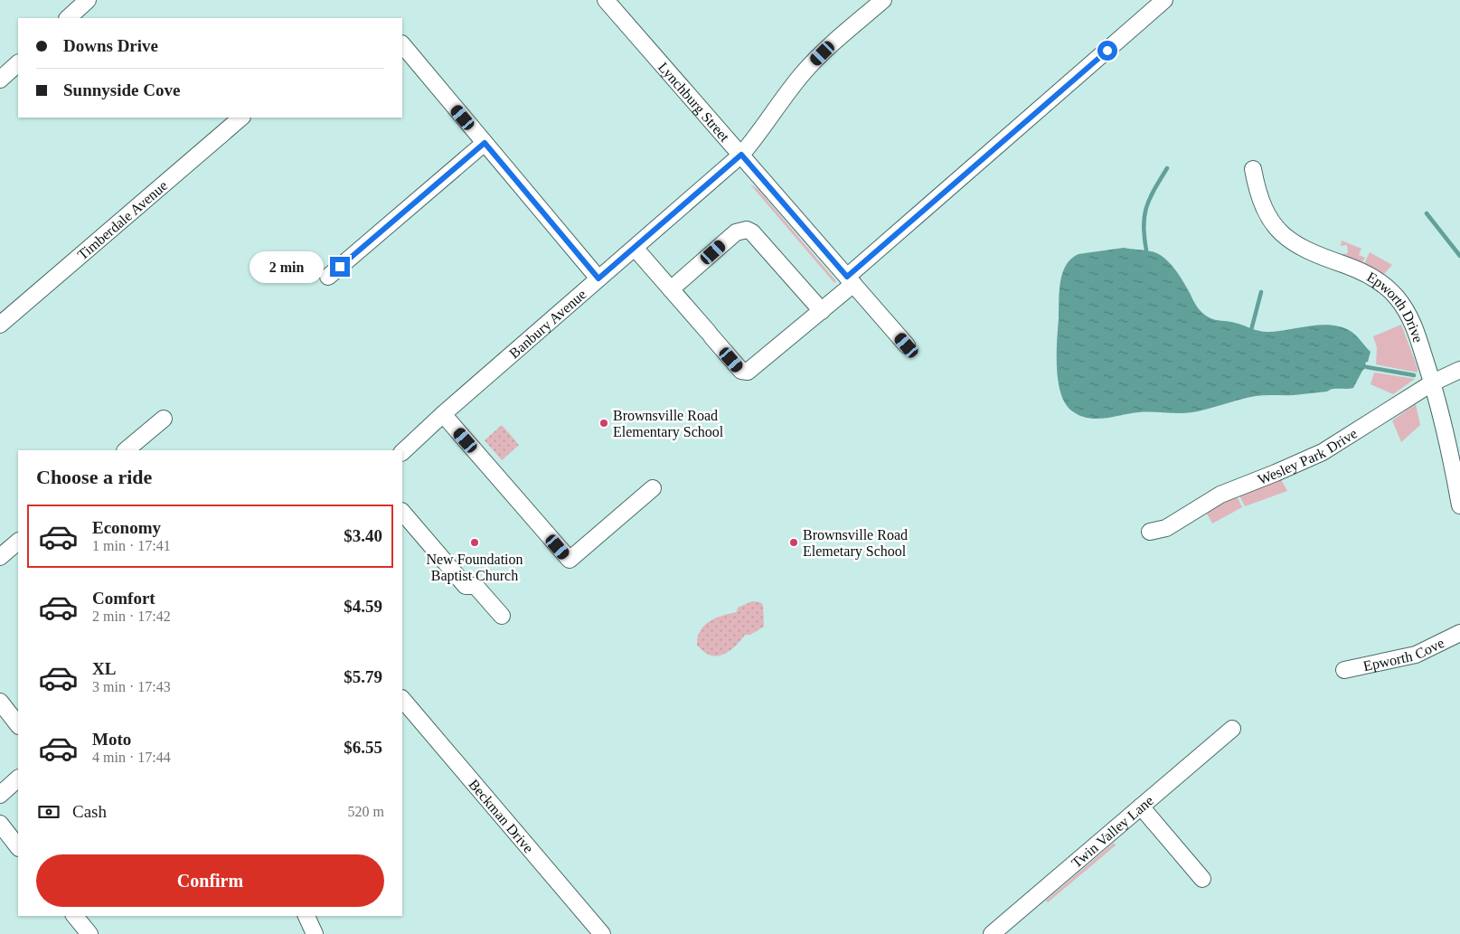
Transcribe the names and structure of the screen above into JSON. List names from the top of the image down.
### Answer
{
  "streets": {
    "street": [
      "Lynchburg Street",
      "Timberdale Avenue",
      "Epworth Drive",
      "Banbury Avenue",
      "Wesley Park Drive",
      "Epworth Cove",
      "Beckman Drive",
      "Twin Valley Lane"
    ]
  },
  "crossings": [
    ["Lynchburg Street", "Banbury Avenue"],
    ["Epworth Drive", "Wesley Park Drive"]
  ],
  "places": ["Brownsville Road Elementary School", "New Foundation Baptist Church", "Brownsville Road Elemetary School"],
  "page": {
    "banner": ["Downs Drive", "Sunnyside Cove"],
    "bubble": "2 min",
    "heading": "Choose a ride",
    "list": [
      {
        "name": "Economy",
        "note": "1 min · 17:41",
        "value": "$3.40"
      },
      {
        "name": "Comfort",
        "note": "2 min · 17:42",
        "value": "$4.59"
      },
      {
        "name": "XL",
        "note": "3 min · 17:43",
        "value": "$5.79"
      },
      {
        "name": "Moto",
        "note": "4 min · 17:44",
        "value": "$6.55"
      }
    ],
    "pay": ["Cash", "520 m"],
    "buttons": "Confirm"
  }
}
